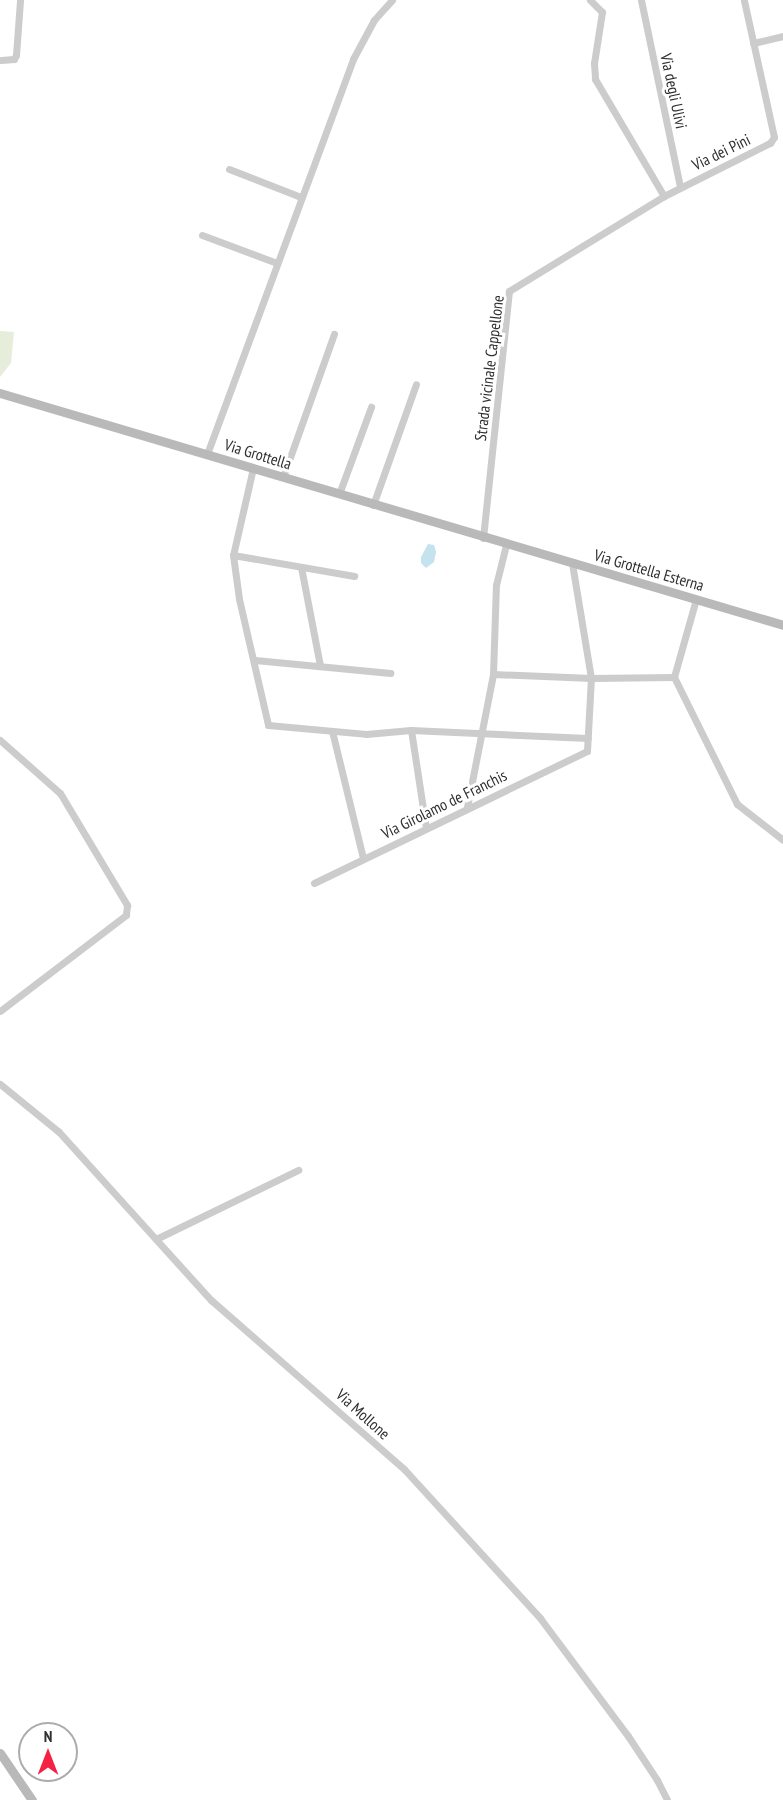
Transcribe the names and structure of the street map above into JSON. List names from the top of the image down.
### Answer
{
  "streets": {
    "street": [
      "Via degli Ulivi",
      "Via dei Pini",
      "Strada vicinale Cappellone",
      "Via Grottella",
      "Via Grottella Esterna",
      "Via Girolamo de Franchis",
      "Via Mollone"
    ]
  },
  "crossings": [
    ["Via degli Ulivi", "Via dei Pini"],
    ["Via degli Ulivi", "Strada vicinale Cappellone"],
    ["Via dei Pini", "Strada vicinale Cappellone"],
    ["Strada vicinale Cappellone", "Via Grottella"],
    ["Via Grottella", "Via Grottella Esterna"]
  ],
  "north": "top"
}
